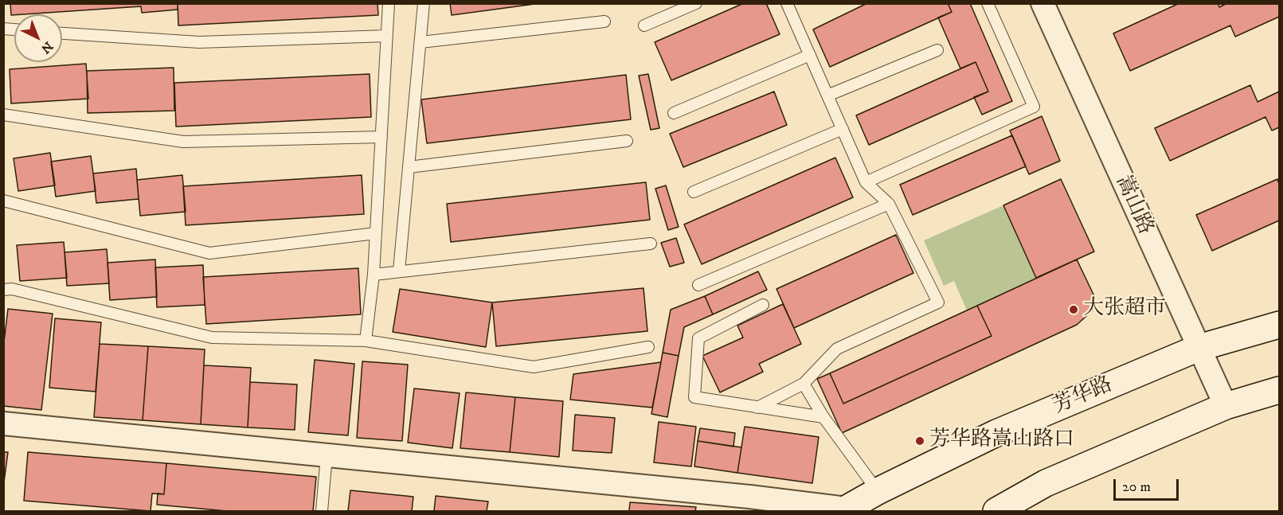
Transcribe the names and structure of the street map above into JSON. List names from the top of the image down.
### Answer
{
  "streets": {
    "main road": ["芳华路"],
    "street": ["嵩山路"]
  },
  "crossings": [
    ["嵩山路", "芳华路"]
  ],
  "places": ["大张超市", "芳华路嵩山路口"],
  "scale_bar": "20 m",
  "north": "bottom right"
}
